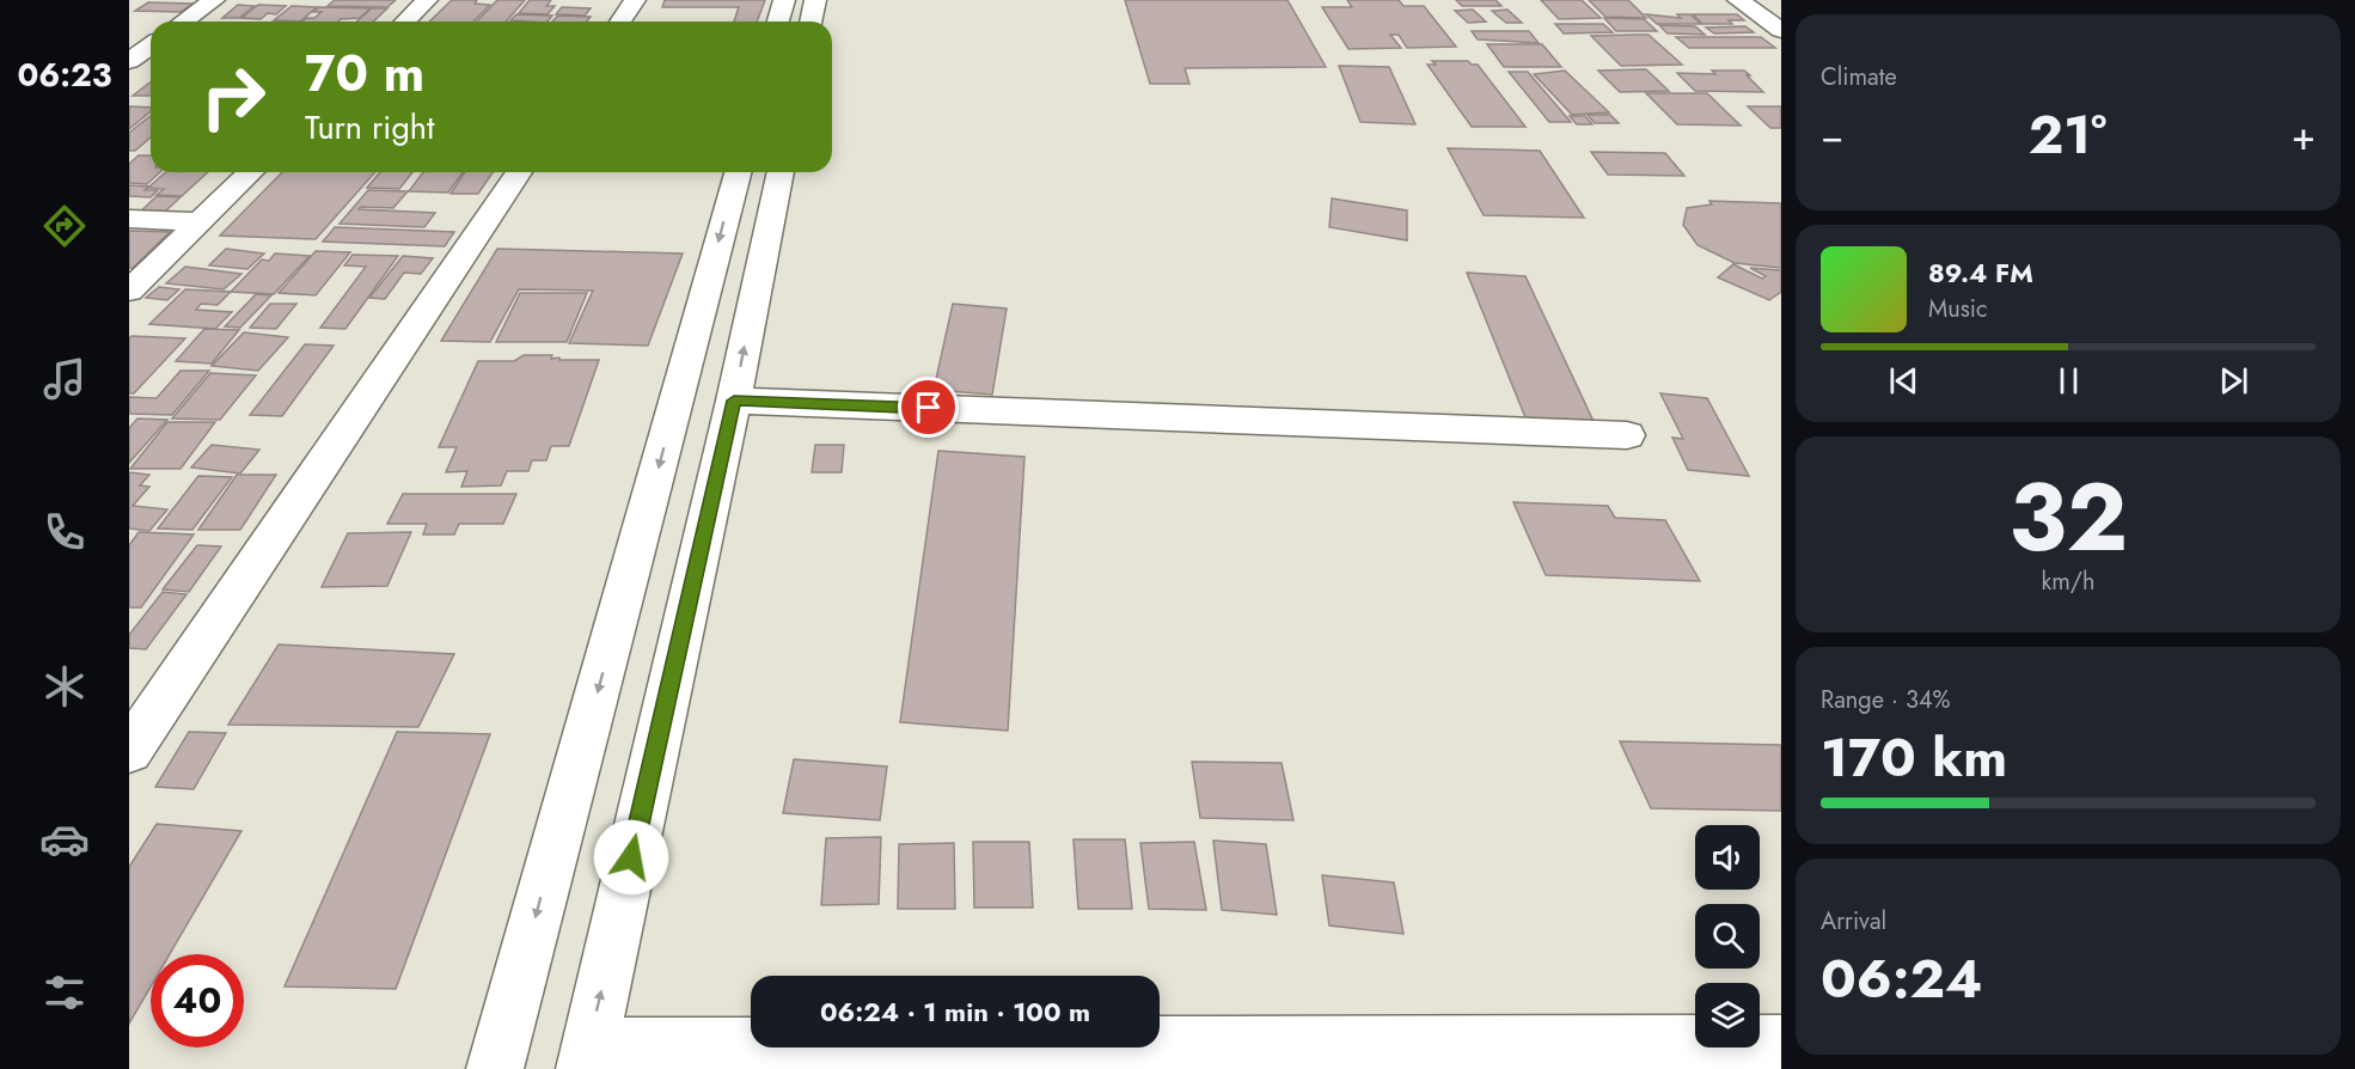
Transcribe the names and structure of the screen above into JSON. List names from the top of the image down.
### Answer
{
  "page": {
    "tabs": "06:23",
    "tile": [
      "Climate",
      ["32", "km/h"],
      ["Range · 34%", "170 km"],
      ["Arrival", "06:24"]
    ],
    "turn": ["70 m", "Turn right"],
    "heat": ["−", "21°", "+"],
    "song": ["89.4 FM", "Music"],
    "limit": "40",
    "trip": "06:24 · 1 min · 100 m"
  }
}
